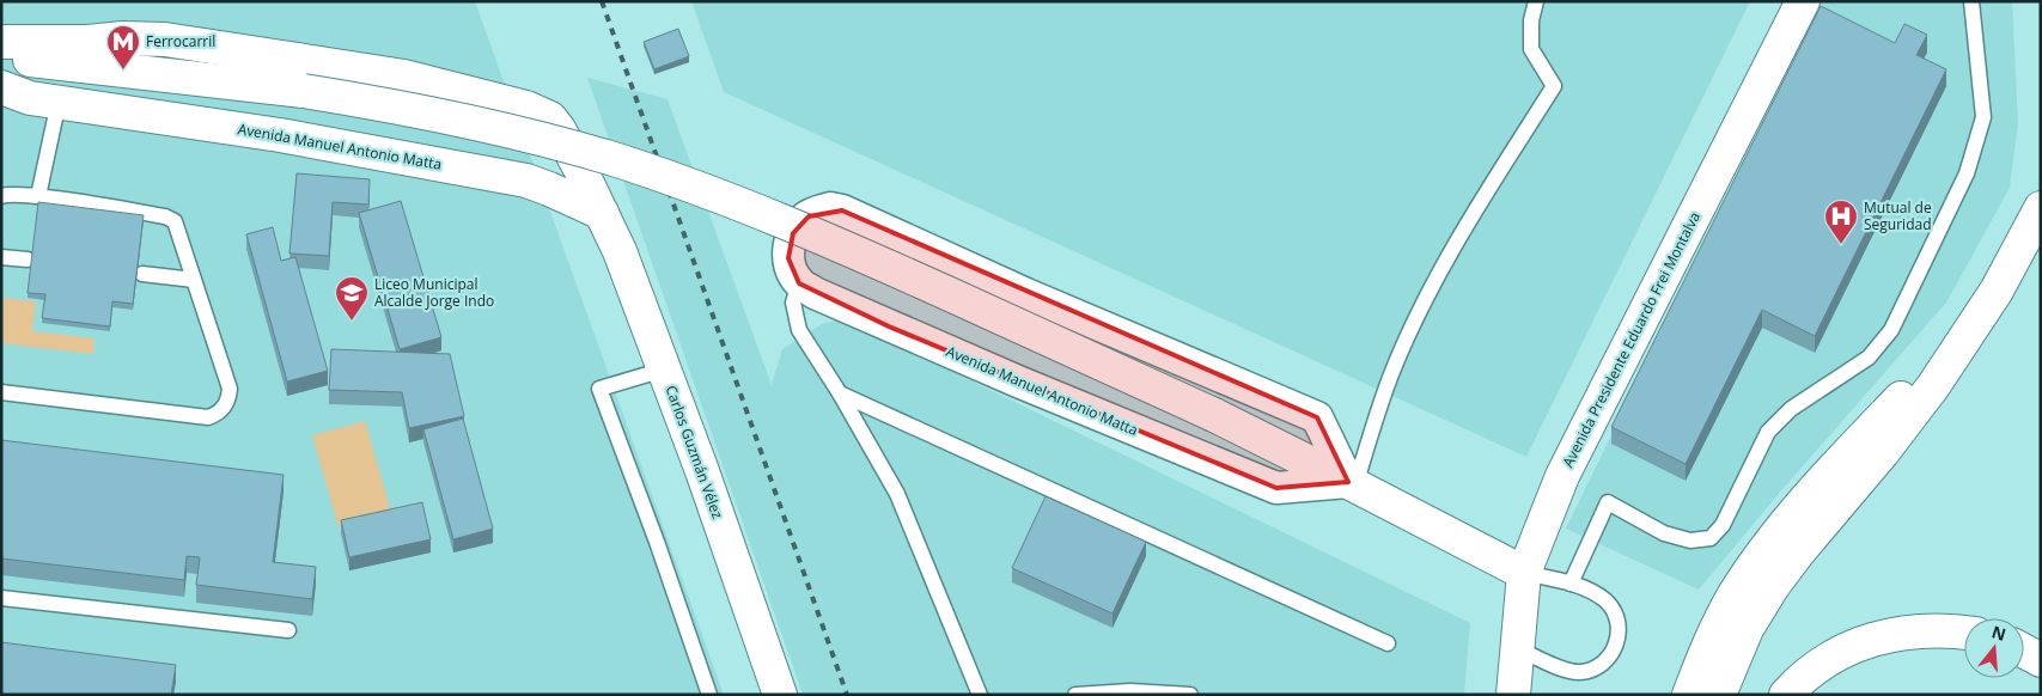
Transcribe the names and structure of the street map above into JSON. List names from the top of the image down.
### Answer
{
  "streets": {
    "main road": ["Avenida Manuel Antonio Matta", "Avenida Presidente Eduardo Frei Montalva", "Carlos Guzmán Vélez"]
  },
  "crossings": [
    ["Avenida Manuel Antonio Matta", "Carlos Guzmán Vélez"]
  ],
  "places": {
    "metro station": ["Ferrocarril"],
    "hospital": ["Mutual de Seguridad"],
    "school or university": ["Liceo Municipal Alcalde Jorge Indo"]
  },
  "north": "top"
}
